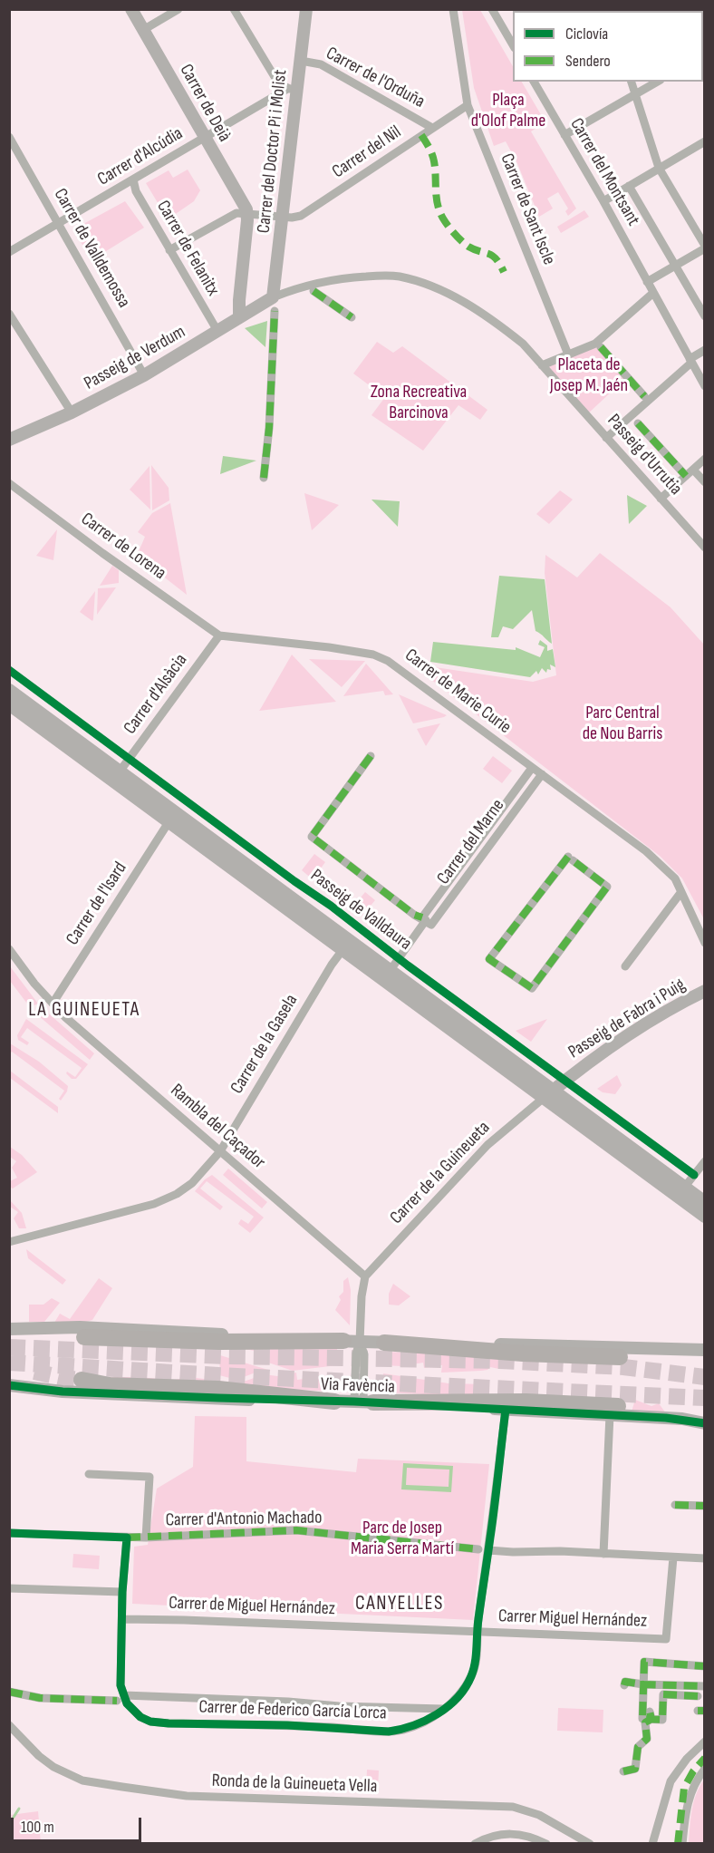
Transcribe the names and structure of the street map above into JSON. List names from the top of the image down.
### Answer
{
  "streets": {
    "main road": [
      "Carrer de Deià",
      "Carrer del Doctor Pi i Molist",
      "Passeig de Verdum",
      "Passeig de Valldaura",
      "Passeig de Fabra i Puig",
      "Via Favència"
    ],
    "street": [
      "Carrer de l'Orduña",
      "Carrer del Nil",
      "Carrer d'Alcúdia",
      "Carrer del Montsant",
      "Carrer de Sant Iscle",
      "Carrer de Valldemossa",
      "Carrer de Felanitx",
      "Passeig d'Urrutia",
      "Carrer de Lorena",
      "Carrer de Marie Curie",
      "Carrer d'Alsàcia",
      "Carrer del Marne",
      "Carrer de l'Isard",
      "Carrer de la Gasela",
      "Rambla del Caçador",
      "Carrer de la Guineueta",
      "Carrer d'Antonio Machado",
      "Carrer de Miguel Hernández",
      "Carrer Miguel Hernández",
      "Carrer de Federico García Lorca",
      "Ronda de la Guineueta Vella"
    ]
  },
  "crossings": [
    ["Carrer de l'Orduña", "Carrer del Doctor Pi i Molist"],
    ["Carrer de l'Orduña", "Carrer del Nil"],
    ["Carrer de Deià", "Carrer del Nil"],
    ["Carrer de Deià", "Carrer d'Alcúdia"],
    ["Carrer del Doctor Pi i Molist", "Carrer del Nil"],
    ["Carrer del Doctor Pi i Molist", "Carrer d'Alcúdia"],
    ["Carrer del Doctor Pi i Molist", "Passeig de Verdum"],
    ["Carrer del Doctor Pi i Molist", "Passeig d'Urrutia"],
    ["Carrer del Nil", "Carrer de Sant Iscle"],
    ["Carrer del Nil", "Carrer de Felanitx"],
    ["Carrer d'Alcúdia", "Carrer de Valldemossa"],
    ["Carrer d'Alcúdia", "Carrer de Felanitx"],
    ["Carrer de Valldemossa", "Passeig de Verdum"],
    ["Carrer de Felanitx", "Passeig de Verdum"],
    ["Passeig de Verdum", "Passeig d'Urrutia"],
    ["Carrer de Lorena", "Carrer de Marie Curie"],
    ["Carrer de Lorena", "Carrer d'Alsàcia"],
    ["Carrer de Marie Curie", "Carrer d'Alsàcia"],
    ["Carrer de Marie Curie", "Carrer del Marne"],
    ["Carrer d'Alsàcia", "Passeig de Valldaura"],
    ["Carrer del Marne", "Passeig de Valldaura"],
    ["Carrer de l'Isard", "Passeig de Valldaura"],
    ["Carrer de l'Isard", "Rambla del Caçador"],
    ["Passeig de Valldaura", "Passeig de Fabra i Puig"],
    ["Passeig de Valldaura", "Carrer de la Gasela"],
    ["Passeig de Valldaura", "Carrer de la Guineueta"],
    ["Passeig de Fabra i Puig", "Carrer de la Guineueta"],
    ["Carrer de la Gasela", "Rambla del Caçador"],
    ["Rambla del Caçador", "Carrer de la Guineueta"],
    ["Via Favència", "Carrer de Federico García Lorca"],
    ["Carrer d'Antonio Machado", "Carrer de Federico García Lorca"],
    ["Carrer de Miguel Hernández", "Carrer Miguel Hernández"],
    ["Carrer de Miguel Hernández", "Carrer de Federico García Lorca"],
    ["Carrer Miguel Hernández", "Carrer de Federico García Lorca"]
  ],
  "districts": ["LA GUINEUETA", "CANYELLES"],
  "parks": [
    "Plaça d'Olof Palme",
    "Placeta de Josep M. Jaén",
    "Zona Recreativa Barcinova",
    "Parc Central de Nou Barris",
    "Parc de Josep Maria Serra Martí"
  ],
  "legend": ["Ciclovía", "Sendero"],
  "scale_bar": "100 m"
}
